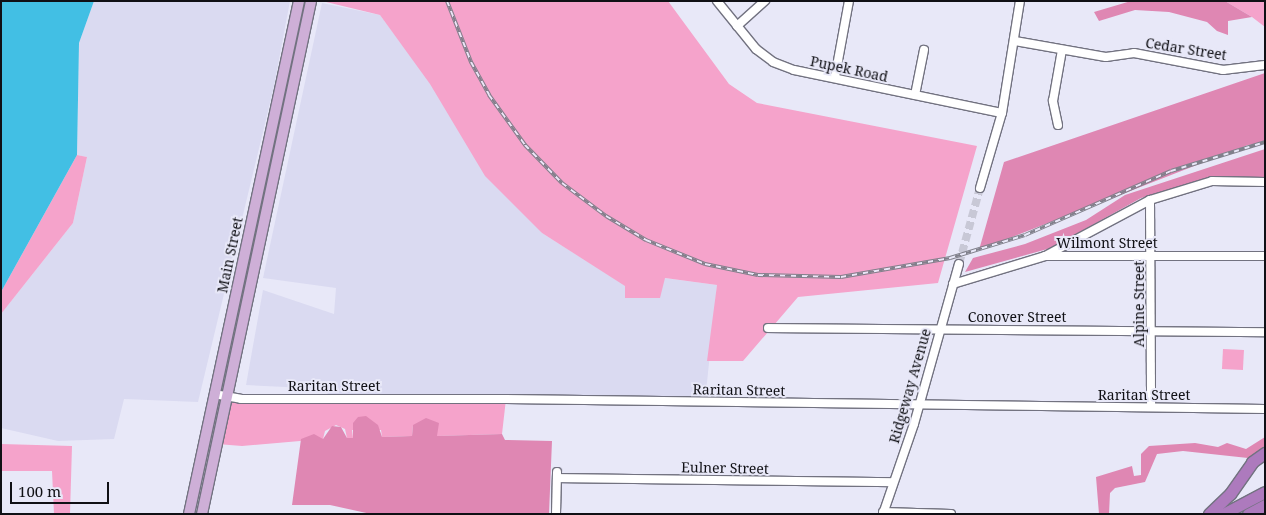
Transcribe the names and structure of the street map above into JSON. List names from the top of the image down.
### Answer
{
  "streets": {
    "main road": ["Main Street"],
    "street": [
      "Cedar Street",
      "Pupek Road",
      "Wilmont Street",
      "Alpine Street",
      "Conover Street",
      "Raritan Street",
      "Ridgeway Avenue",
      "Eulner Street"
    ]
  },
  "crossings": [
    ["Wilmont Street", "Alpine Street"],
    ["Wilmont Street", "Ridgeway Avenue"],
    ["Main Street", "Raritan Street"],
    ["Alpine Street", "Conover Street"],
    ["Alpine Street", "Raritan Street"],
    ["Conover Street", "Ridgeway Avenue"],
    ["Raritan Street", "Ridgeway Avenue"],
    ["Ridgeway Avenue", "Eulner Street"]
  ],
  "scale_bar": "100 m"
}
